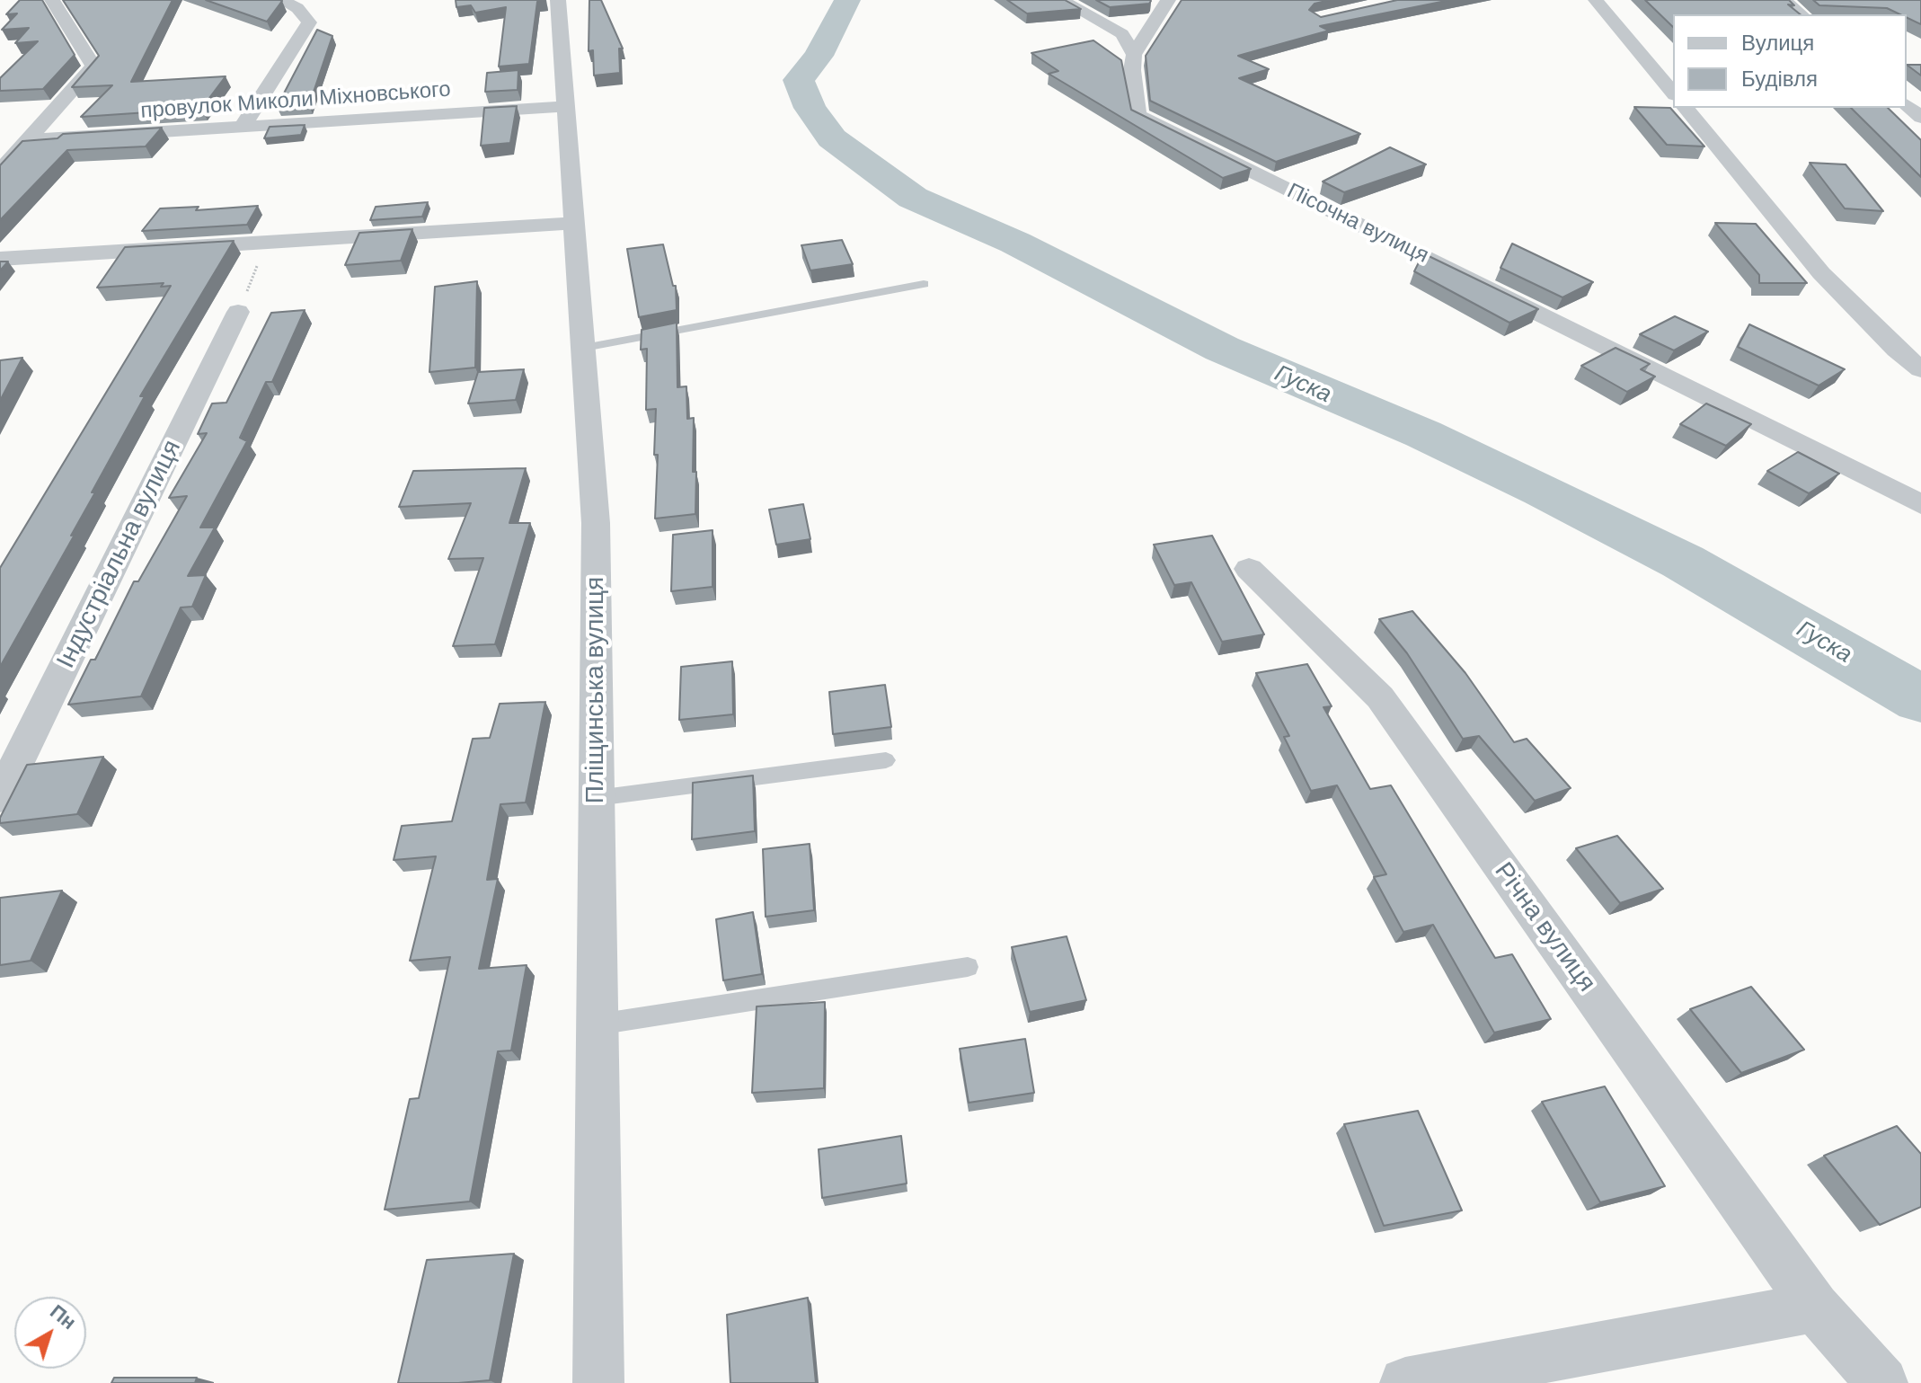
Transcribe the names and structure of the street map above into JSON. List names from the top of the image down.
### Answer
{
  "streets": {
    "street": [
      "провулок Миколи Міхновського",
      "Пісочна вулиця",
      "Індустріальна вулиця",
      "Пліщинська вулиця",
      "Річна вулиця"
    ]
  },
  "crossings": [
    ["провулок Миколи Міхновського", "Пліщинська вулиця"]
  ],
  "water": ["Гуска"],
  "legend": ["Вулиця", "Будівля"],
  "north": "top right"
}
